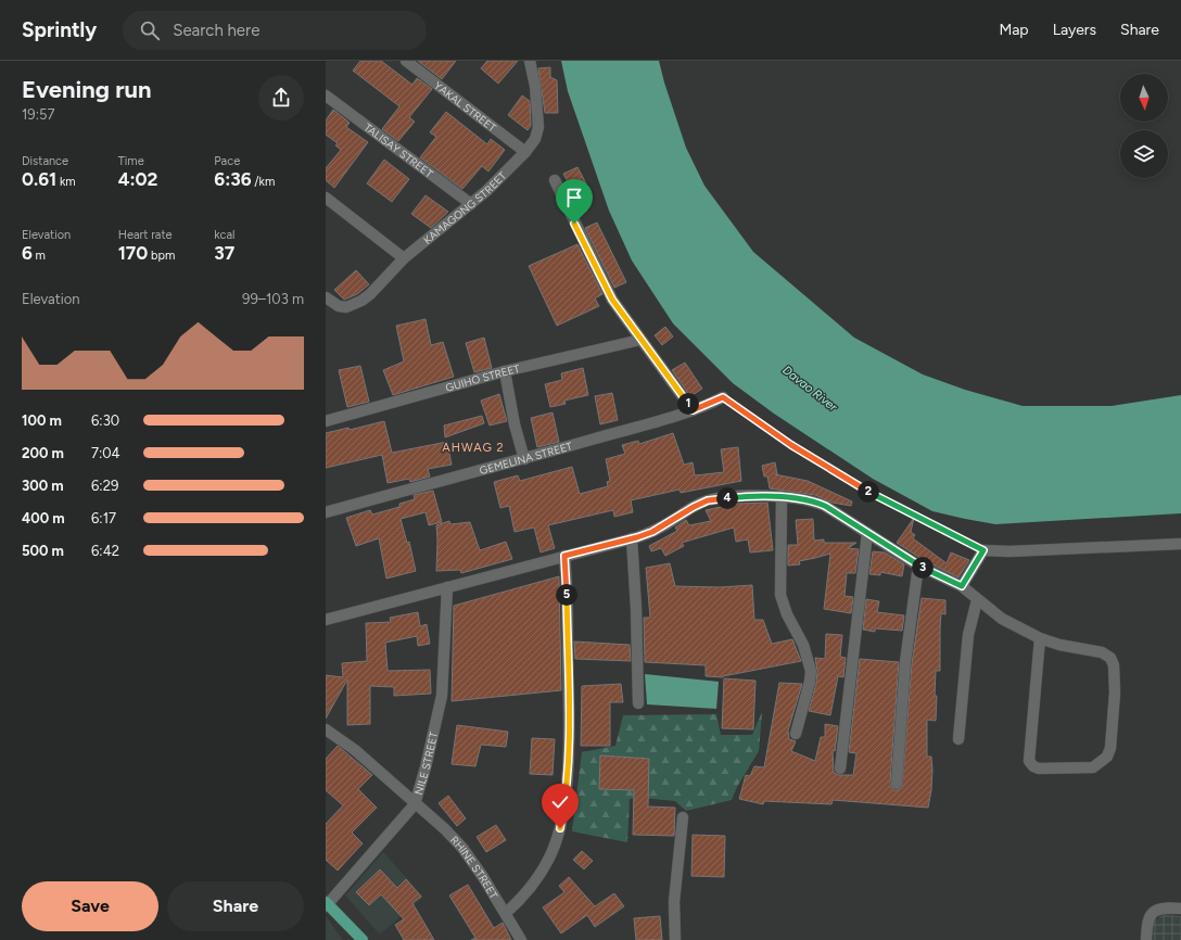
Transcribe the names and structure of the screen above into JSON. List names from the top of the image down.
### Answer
{
  "streets": {
    "street": [
      "YAKAL STREET",
      "TALISAY STREET",
      "KAMAGONG STREET",
      "GUIHO STREET",
      "GEMELINA STREET",
      "NILE STREET",
      "RHINE STREET"
    ]
  },
  "crossings": [
    ["YAKAL STREET", "KAMAGONG STREET"],
    ["TALISAY STREET", "KAMAGONG STREET"],
    ["NILE STREET", "RHINE STREET"]
  ],
  "districts": ["AHWAG 2"],
  "water": ["Davao River"],
  "north": "bottom",
  "page": {
    "header": "Sprintly",
    "search": "Search here",
    "nav": ["Map", "Layers", "Share"],
    "heading": ["Evening run", "19:57"],
    "stats": [
      ["Distance", "0.61 km"],
      ["Time", "4:02"],
      ["Pace", "6:36 /km"],
      ["Elevation", "6 m"],
      ["Heart rate", "170 bpm"],
      ["kcal", "37"]
    ],
    "chart": ["Elevation", "99–103 m"],
    "pins": [
      "1",
      "2",
      "4",
      "3",
      "5"
    ],
    "list": [
      {
        "name": "100 m",
        "note": "6:30"
      },
      {
        "name": "200 m",
        "note": "7:04"
      },
      {
        "name": "300 m",
        "note": "6:29"
      },
      {
        "name": "400 m",
        "note": "6:17"
      },
      {
        "name": "500 m",
        "note": "6:42"
      }
    ],
    "buttons": ["Save", "Share"]
  }
}
